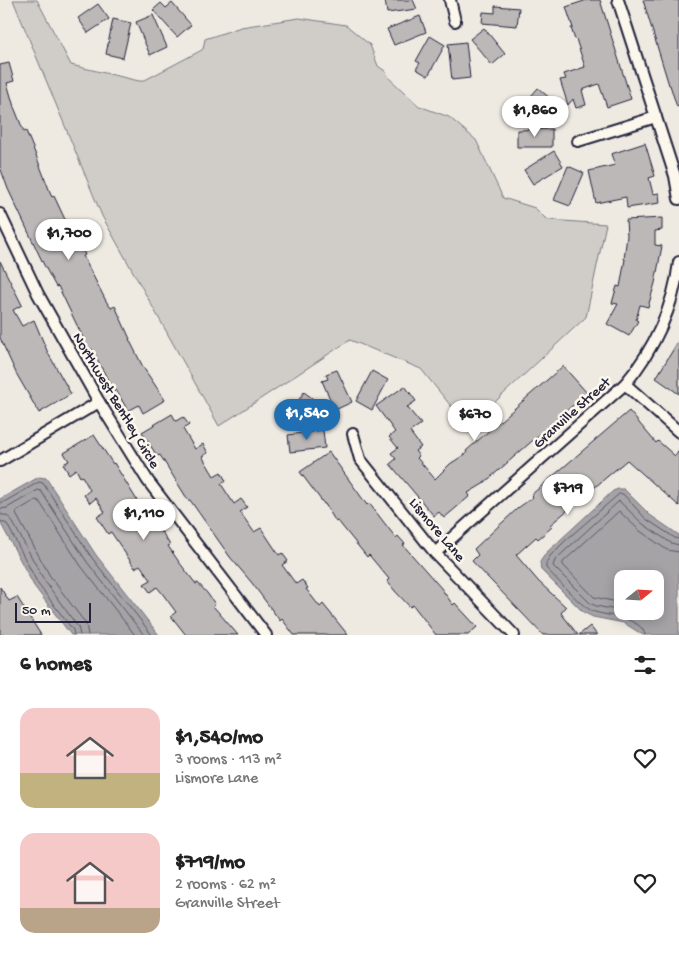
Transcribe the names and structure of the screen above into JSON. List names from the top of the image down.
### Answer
{
  "streets": {
    "street": ["Northwest Bentley Circle", "Granville Street", "Lismore Lane"]
  },
  "crossings": [
    ["Granville Street", "Lismore Lane"]
  ],
  "scale_bar": "50 m",
  "north": "right",
  "page": {
    "price": [
      "$1,860",
      "$1,700",
      "$1,540",
      "$670",
      "$719",
      "$1,110"
    ],
    "scale": "50 m",
    "heading": "6 homes",
    "list": [
      {
        "name": "$1,540/mo",
        "note": "3 rooms · 113 m² · Lismore Lane"
      },
      {
        "name": "$719/mo",
        "note": "2 rooms · 62 m² · Granville Street"
      }
    ]
  }
}
